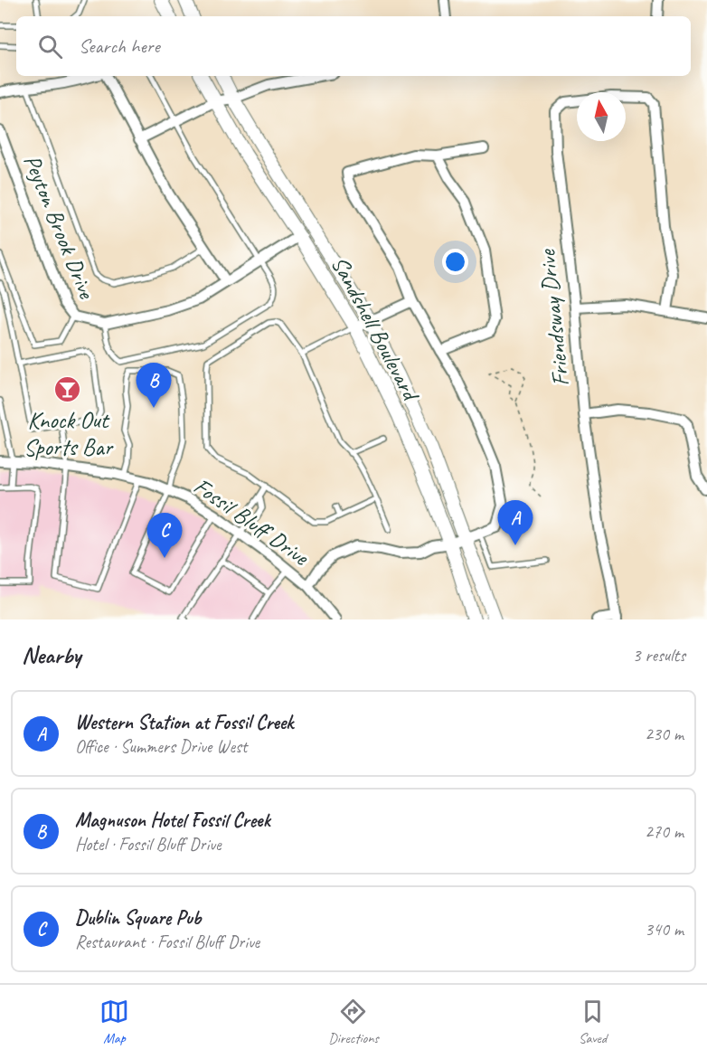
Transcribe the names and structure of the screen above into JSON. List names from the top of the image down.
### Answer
{
  "streets": {
    "street": [
      "Peyton Brook Drive",
      "Friendsway Drive",
      "Sandshell Boulevard",
      "Fossil Bluff Drive"
    ]
  },
  "crossings": [
    ["Peyton Brook Drive", "Sandshell Boulevard"]
  ],
  "places": {
    "bar": ["Knock Out Sports Bar"]
  },
  "north": "top",
  "page": {
    "search": "Search here",
    "pins": ["B", "A", "C"],
    "heading": ["Nearby", "3 results"],
    "list": [
      {
        "mark": "A",
        "name": "Western Station at Fossil Creek",
        "note": "Office · Summers Drive West",
        "value": "230 m"
      },
      {
        "mark": "B",
        "name": "Magnuson Hotel Fossil Creek",
        "note": "Hotel · Fossil Bluff Drive",
        "value": "270 m"
      },
      {
        "mark": "C",
        "name": "Dublin Square Pub",
        "note": "Restaurant · Fossil Bluff Drive",
        "value": "340 m"
      }
    ],
    "nav": ["Map", "Directions", "Saved"]
  }
}
